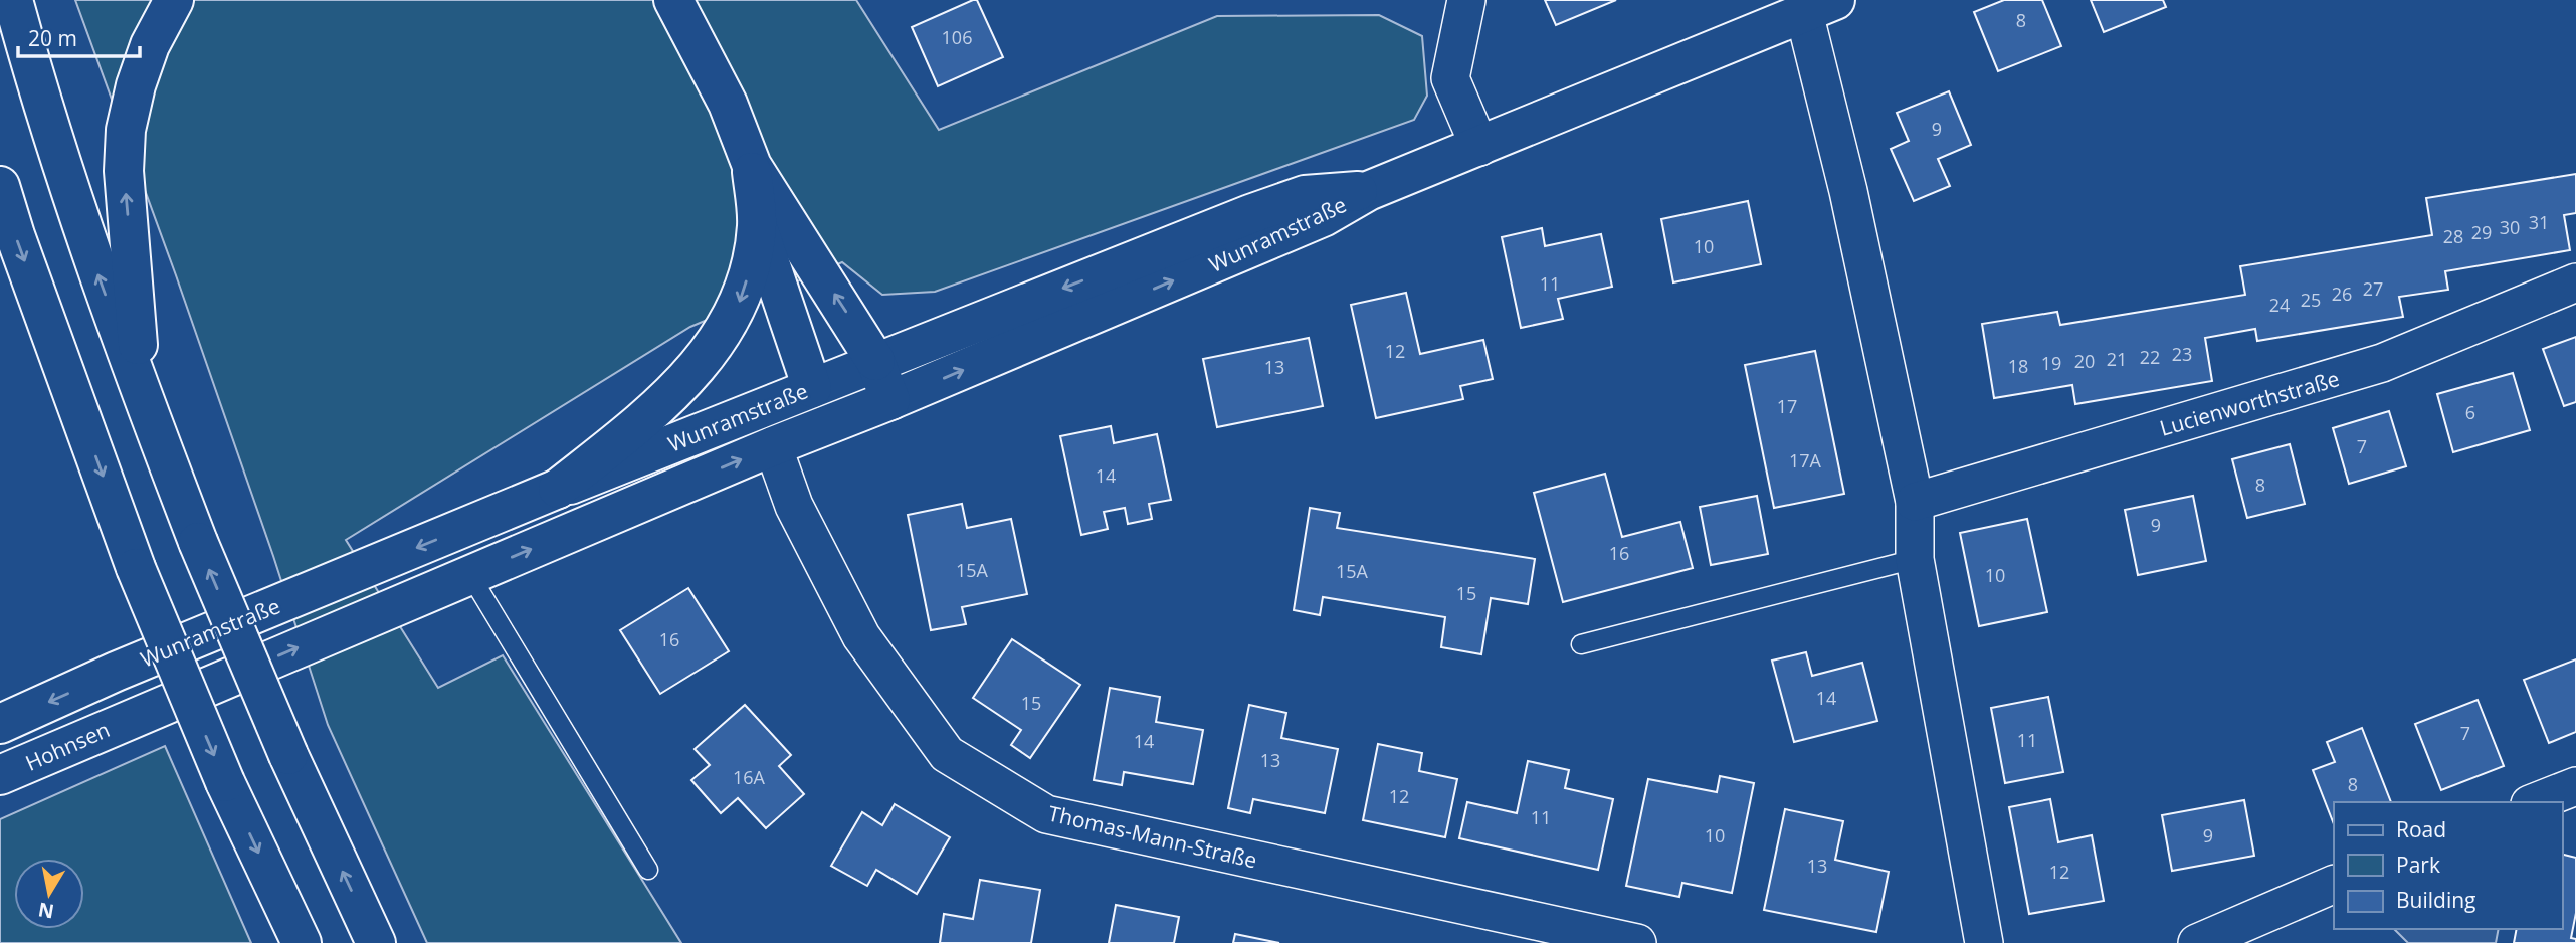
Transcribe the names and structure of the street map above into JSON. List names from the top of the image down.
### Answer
{
  "streets": {
    "main road": ["Wunramstraße", "Hohnsen"],
    "street": ["Lucienworthstraße", "Thomas-Mann-Straße"]
  },
  "crossings": [
    ["Wunramstraße", "Hohnsen"],
    ["Wunramstraße", "Thomas-Mann-Straße"]
  ],
  "house_numbers": [
    "8",
    "106",
    "9",
    "31",
    "30",
    "29",
    "28",
    "10",
    "11",
    "27",
    "26",
    "25",
    "24",
    "12",
    "23",
    "22",
    "21",
    "20",
    "19",
    "18",
    "13",
    "17",
    "6",
    "7",
    "17A",
    "14",
    "8",
    "9",
    "16",
    "15A",
    "15A",
    "10",
    "15",
    "16",
    "14",
    "15",
    "7",
    "11",
    "14",
    "13",
    "16A",
    "8",
    "12",
    "11",
    "10",
    "9",
    "13",
    "12"
  ],
  "legend": ["Road", "Park", "Building"],
  "scale_bar": "20 m",
  "north": "bottom"
}
